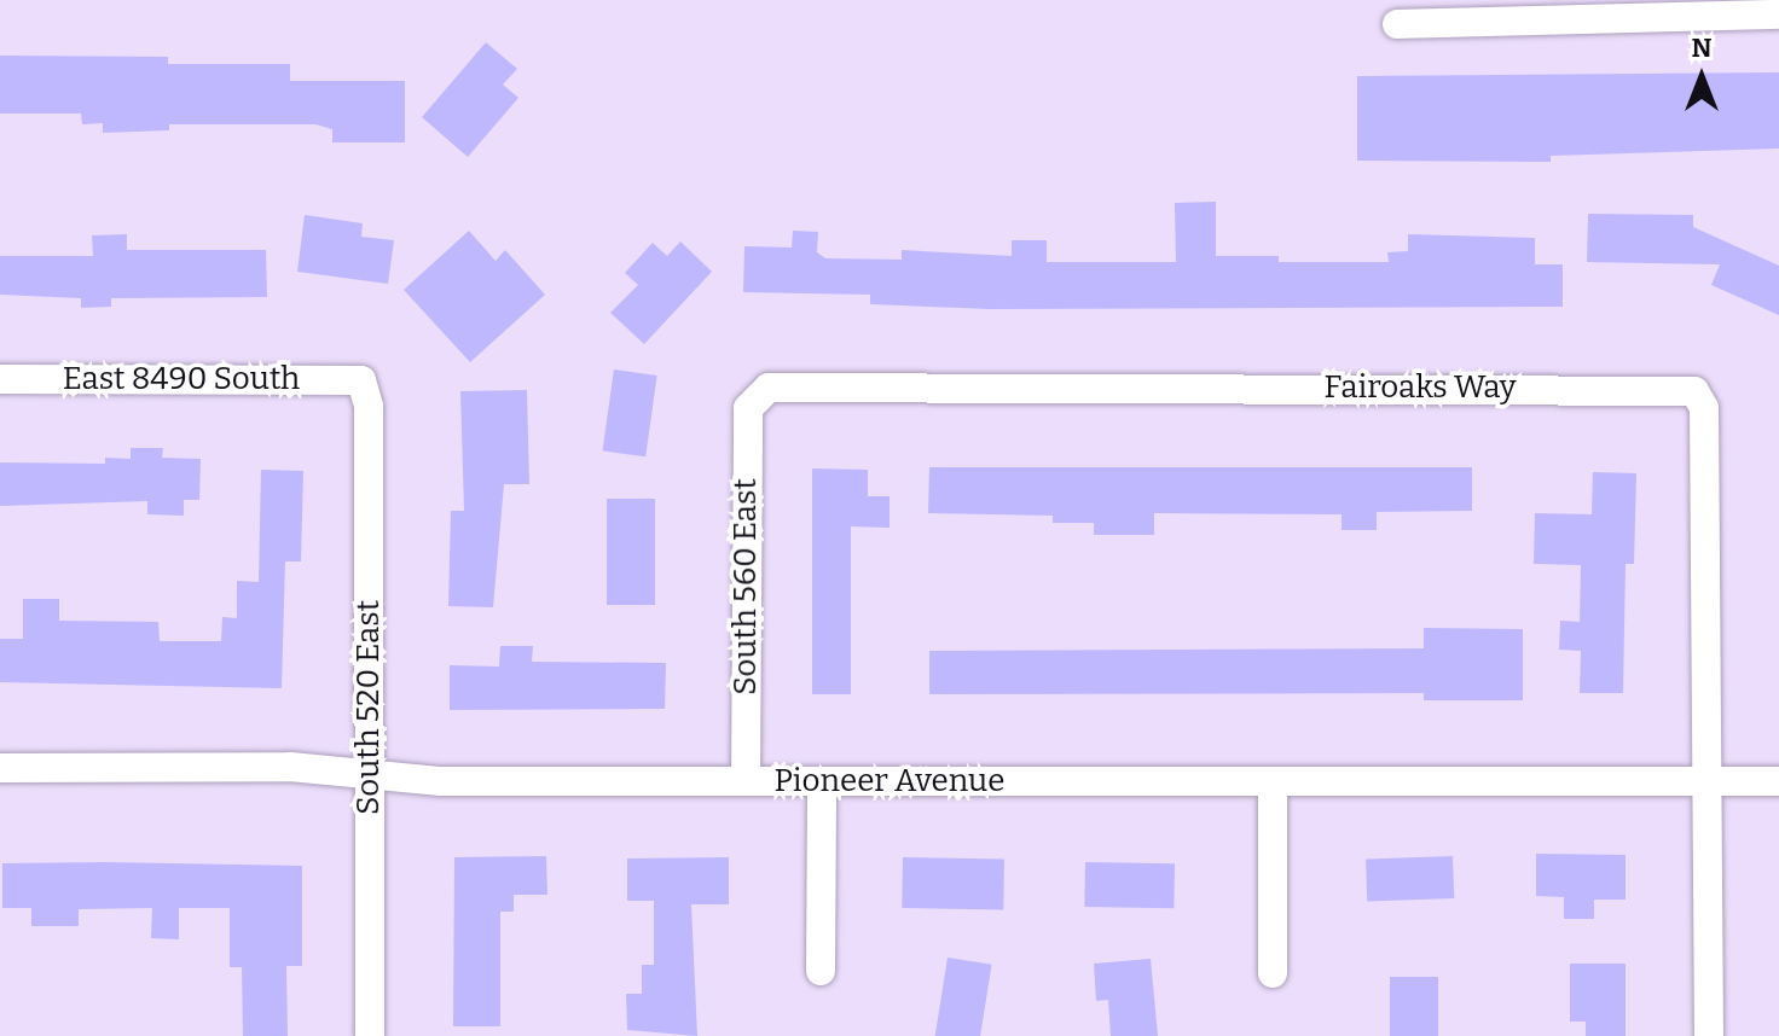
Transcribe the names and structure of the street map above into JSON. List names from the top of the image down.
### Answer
{
  "streets": {
    "street": [
      "East 8490 South",
      "Fairoaks Way",
      "South 560 East",
      "South 520 East",
      "Pioneer Avenue"
    ]
  },
  "crossings": [
    ["East 8490 South", "South 520 East"],
    ["Fairoaks Way", "South 560 East"],
    ["Fairoaks Way", "Pioneer Avenue"],
    ["South 560 East", "Pioneer Avenue"],
    ["South 520 East", "Pioneer Avenue"]
  ],
  "north": "top"
}
